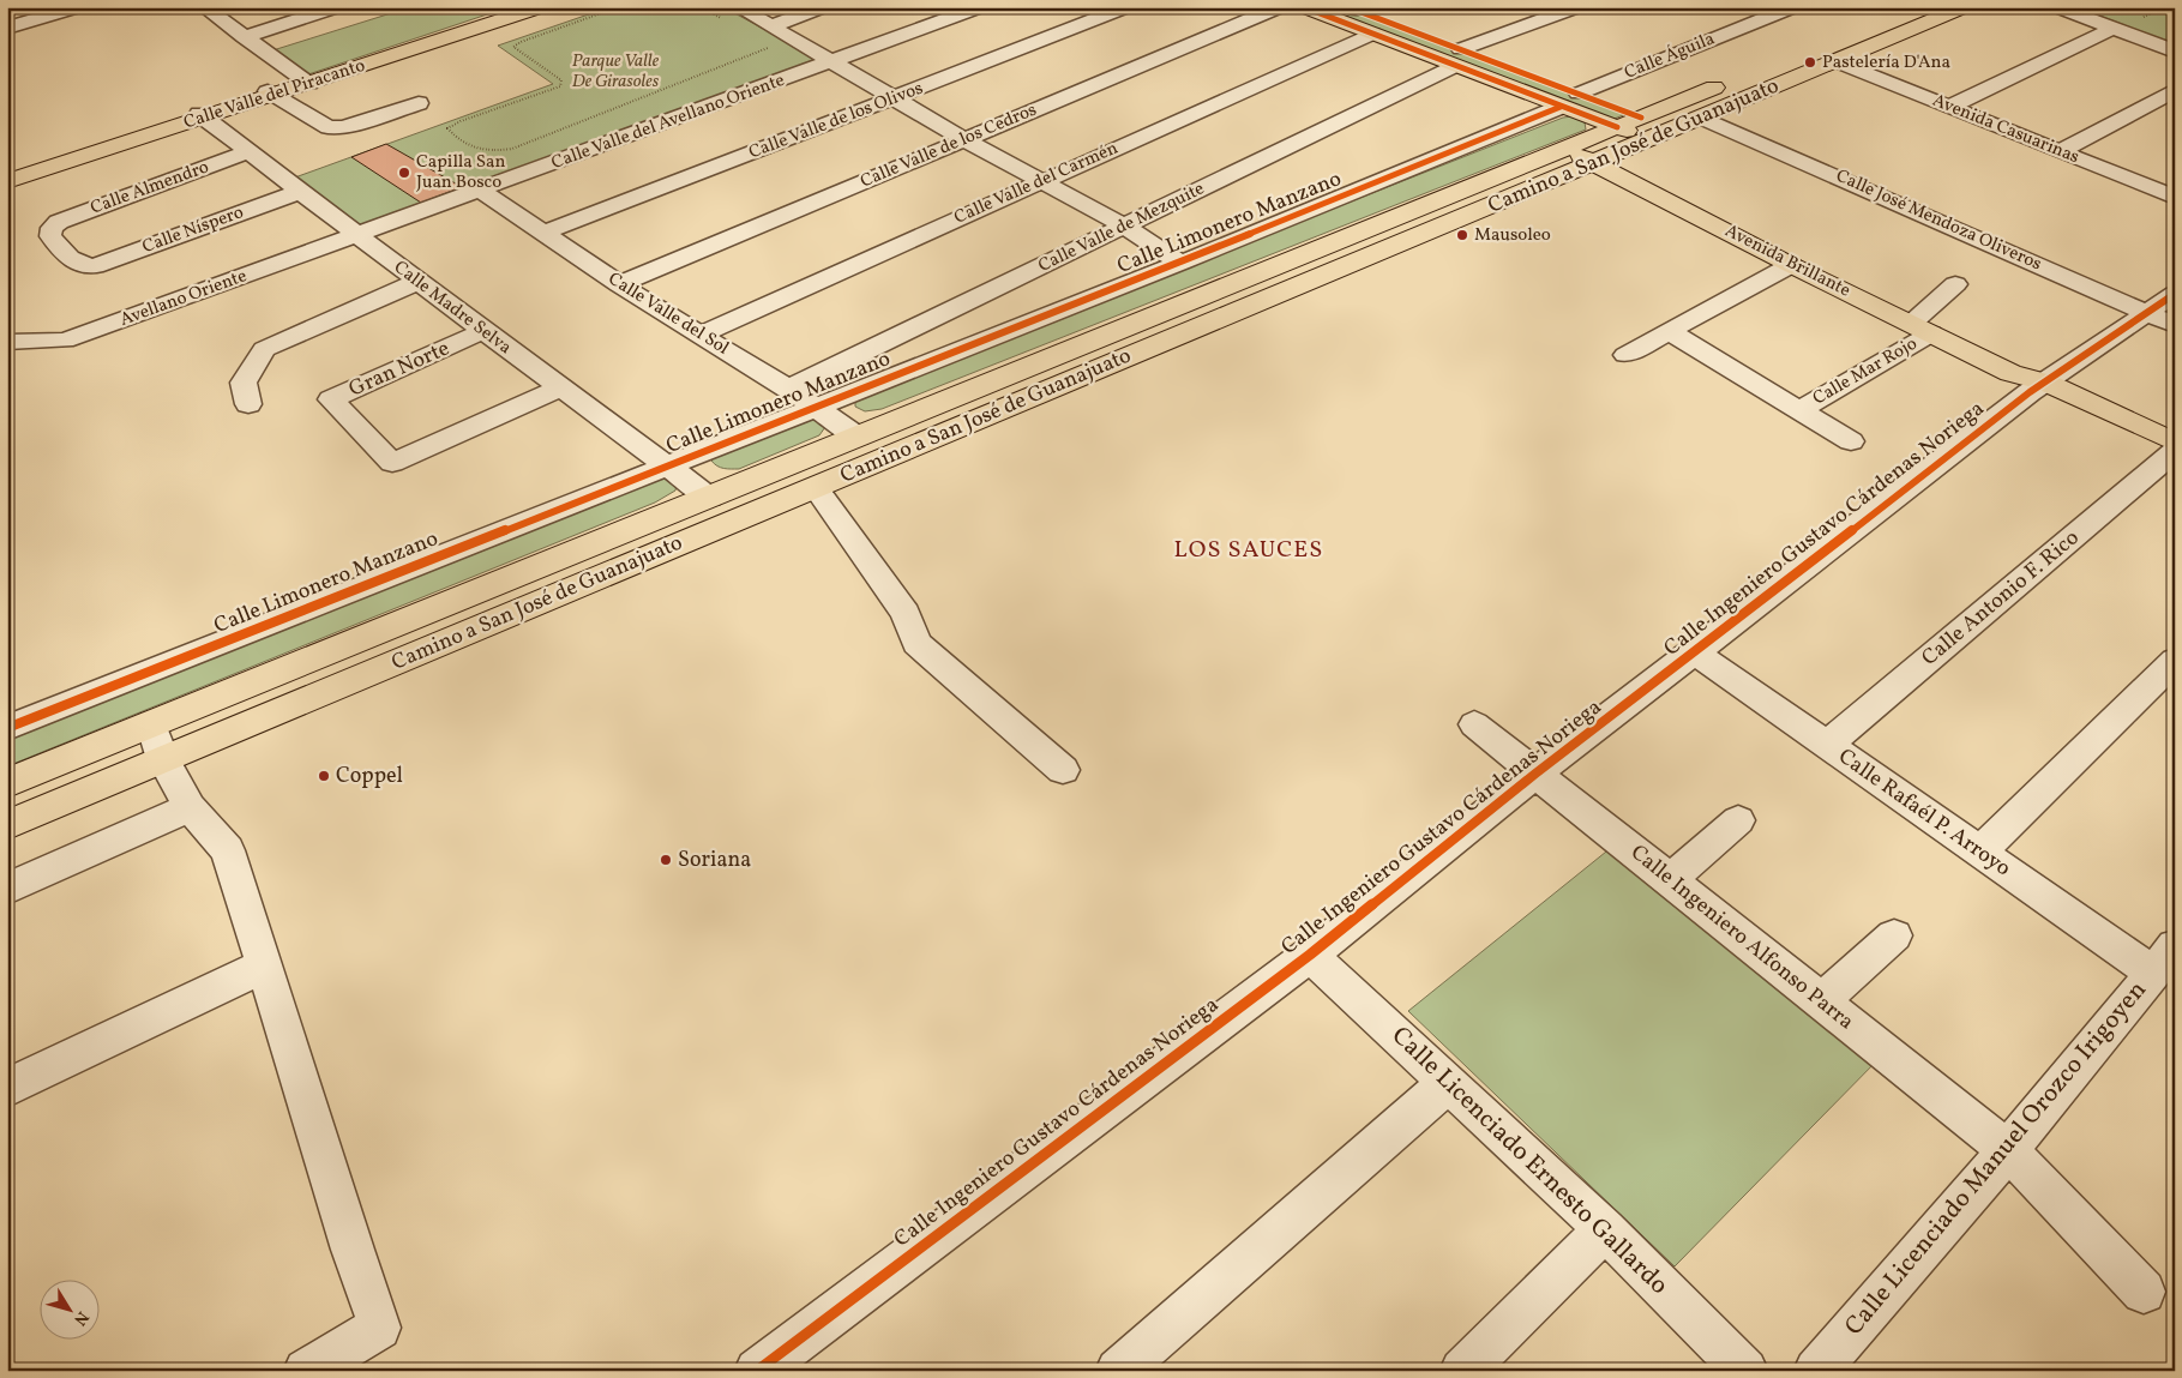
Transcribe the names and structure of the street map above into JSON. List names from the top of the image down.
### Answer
{
  "streets": {
    "main road": ["Calle Valle del Piracanto", "Camino a San José de Guanajuato", "Avenida Brillante"],
    "street": [
      "Calle Águila",
      "Calle Valle de los Olivos",
      "Calle Valle del Avellano Oriente",
      "Avenida Casuarinas",
      "Calle Valle de los Cedros",
      "Calle Valle del Carmén",
      "Calle Almendro",
      "Calle José Mendoza Oliveros",
      "Calle Limonero Manzano",
      "Calle Valle de Mezquite",
      "Calle Níspero",
      "Avellano Oriente",
      "Calle Madre Selva",
      "Calle Valle del Sol",
      "Gran Norte",
      "Calle Mar Rojo",
      "Calle Ingeniero Gustavo Cárdenas Noriega",
      "Calle Antonio F. Rico",
      "Calle Rafaél P. Arroyo",
      "Calle Ingeniero Alfonso Parra",
      "Calle Licenciado Manuel Orozco Irigoyen",
      "Calle Licenciado Ernesto Gallardo"
    ]
  },
  "crossings": [
    ["Calle Águila", "Calle Limonero Manzano"],
    ["Calle Valle del Piracanto", "Calle Madre Selva"],
    ["Calle Valle de los Olivos", "Calle Valle del Sol"],
    ["Calle Valle del Avellano Oriente", "Avellano Oriente"],
    ["Calle Valle del Avellano Oriente", "Calle Madre Selva"],
    ["Calle Valle del Avellano Oriente", "Calle Valle del Sol"],
    ["Avenida Casuarinas", "Camino a San José de Guanajuato"],
    ["Calle Valle de los Cedros", "Calle Valle del Sol"],
    ["Camino a San José de Guanajuato", "Calle José Mendoza Oliveros"],
    ["Camino a San José de Guanajuato", "Avenida Brillante"],
    ["Camino a San José de Guanajuato", "Calle Madre Selva"],
    ["Camino a San José de Guanajuato", "Calle Valle del Sol"],
    ["Calle Valle del Carmén", "Calle Valle del Sol"],
    ["Calle Almendro", "Calle Níspero"],
    ["Calle Almendro", "Calle Madre Selva"],
    ["Calle José Mendoza Oliveros", "Calle Ingeniero Gustavo Cárdenas Noriega"],
    ["Calle Limonero Manzano", "Calle Madre Selva"],
    ["Calle Limonero Manzano", "Calle Valle del Sol"],
    ["Calle Valle de Mezquite", "Calle Valle del Sol"],
    ["Calle Níspero", "Calle Madre Selva"],
    ["Avenida Brillante", "Calle Mar Rojo"],
    ["Avenida Brillante", "Calle Ingeniero Gustavo Cárdenas Noriega"],
    ["Avenida Brillante", "Calle Antonio F. Rico"],
    ["Avellano Oriente", "Calle Madre Selva"],
    ["Calle Madre Selva", "Gran Norte"],
    ["Calle Ingeniero Gustavo Cárdenas Noriega", "Calle Rafaél P. Arroyo"],
    ["Calle Ingeniero Gustavo Cárdenas Noriega", "Calle Ingeniero Alfonso Parra"],
    ["Calle Ingeniero Gustavo Cárdenas Noriega", "Calle Licenciado Ernesto Gallardo"],
    ["Calle Antonio F. Rico", "Calle Rafaél P. Arroyo"],
    ["Calle Rafaél P. Arroyo", "Calle Licenciado Manuel Orozco Irigoyen"],
    ["Calle Ingeniero Alfonso Parra", "Calle Licenciado Manuel Orozco Irigoyen"]
  ],
  "districts": ["LOS SAUCES"],
  "parks": ["Parque Valle De Girasoles"],
  "places": [
    "Pastelería D'Ana",
    "Capilla San Juan Bosco",
    "Mausoleo",
    "Coppel",
    "Soriana"
  ],
  "north": "bottom right"
}
